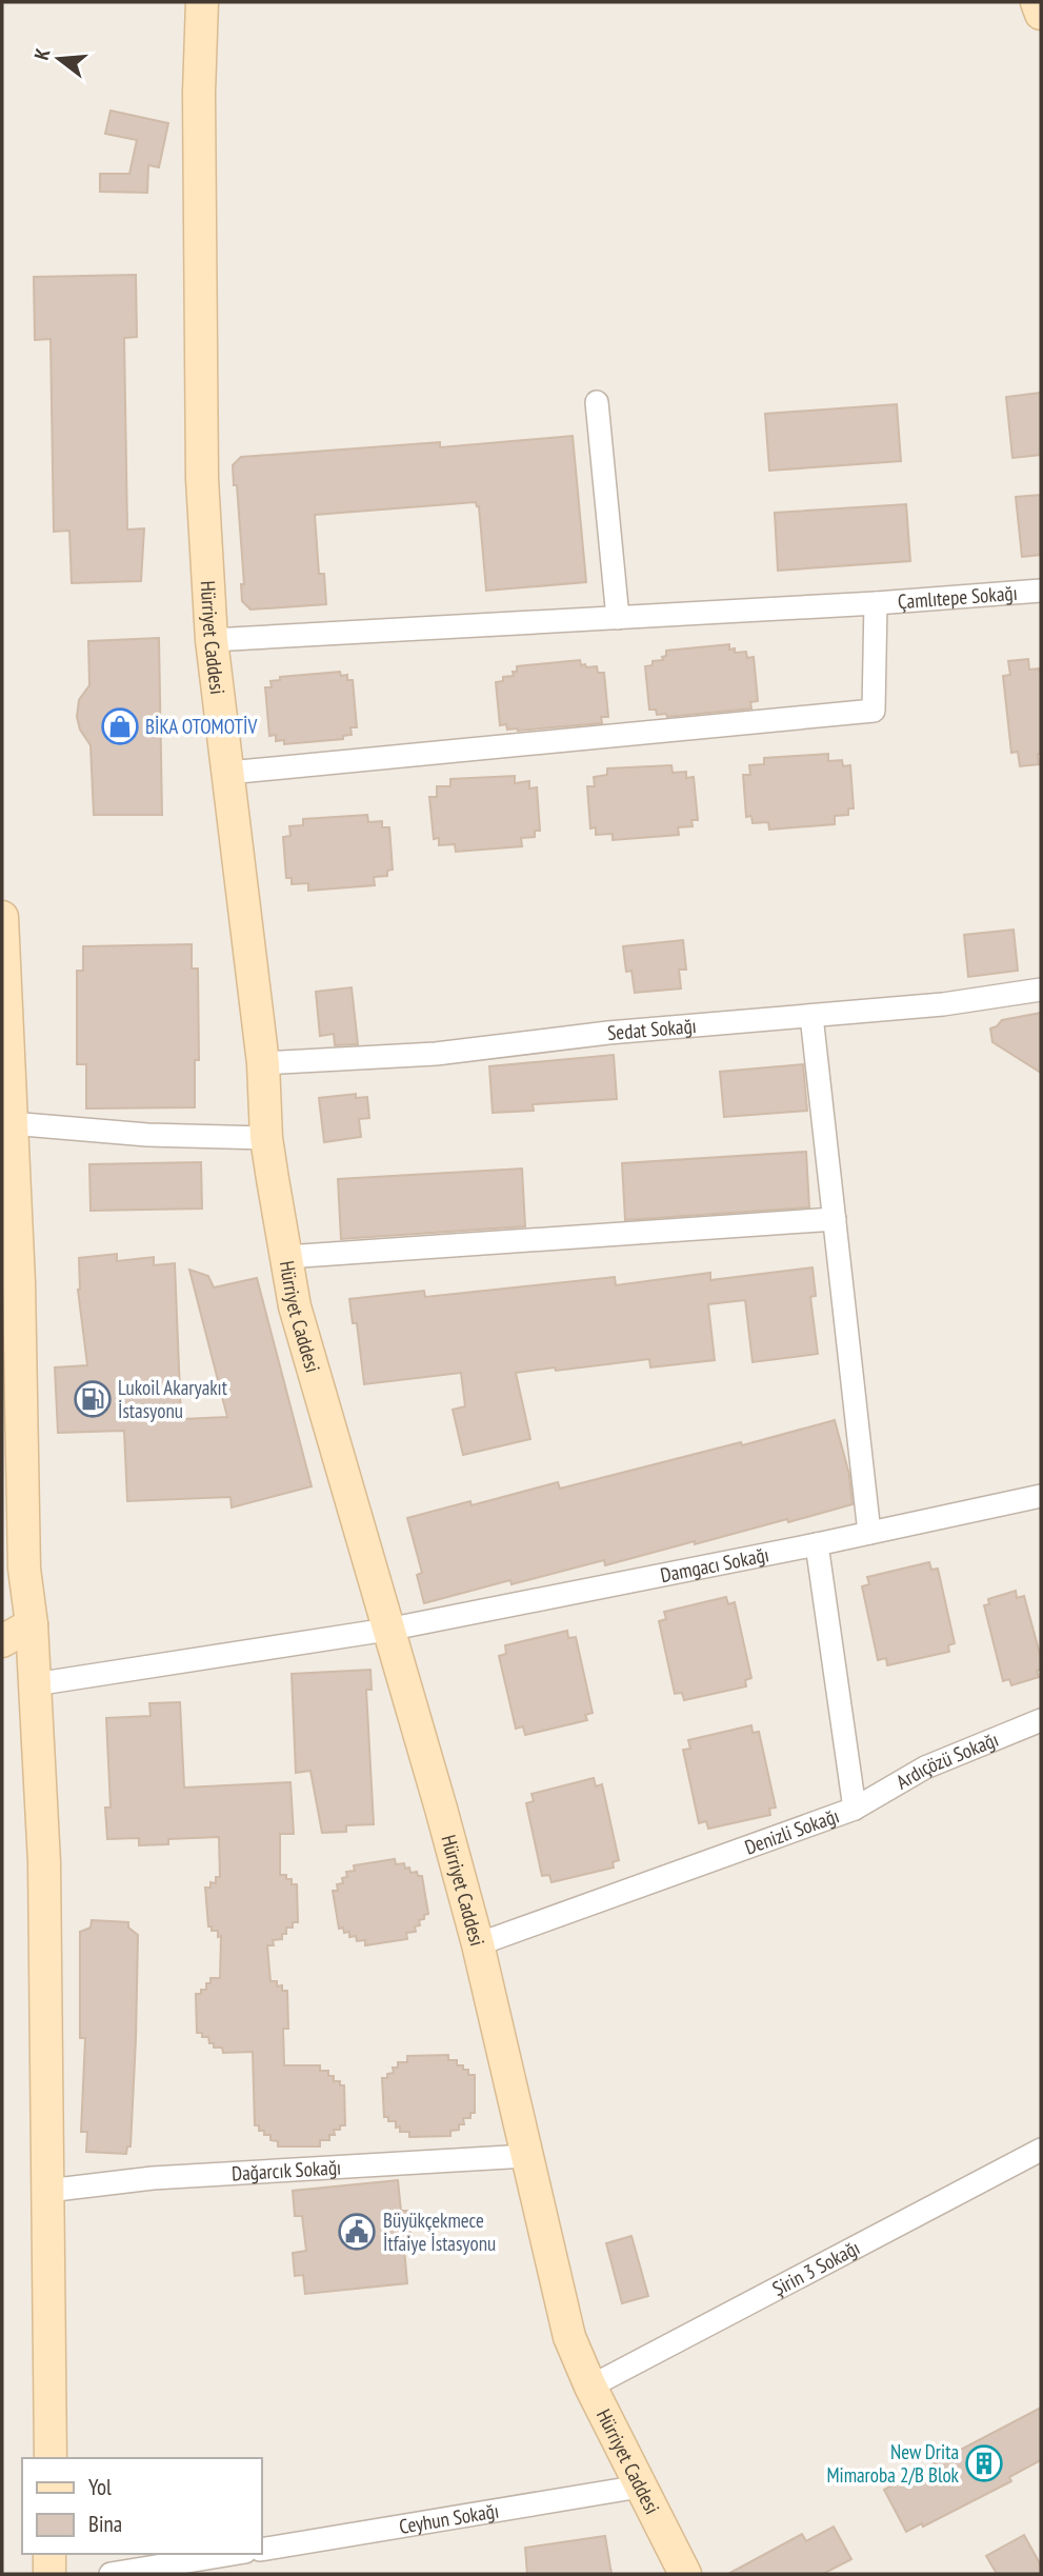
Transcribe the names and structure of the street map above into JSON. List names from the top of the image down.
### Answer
{
  "streets": {
    "main road": ["Hürriyet Caddesi"],
    "street": [
      "Çamlıtepe Sokağı",
      "Sedat Sokağı",
      "Damgacı Sokağı",
      "Ardıçözü Sokağı",
      "Denizli Sokağı",
      "Dağarcık Sokağı",
      "Şirin 3 Sokağı",
      "Ceyhun Sokağı"
    ]
  },
  "crossings": [
    ["Çamlıtepe Sokağı", "Hürriyet Caddesi"],
    ["Hürriyet Caddesi", "Sedat Sokağı"],
    ["Hürriyet Caddesi", "Damgacı Sokağı"],
    ["Hürriyet Caddesi", "Denizli Sokağı"],
    ["Hürriyet Caddesi", "Dağarcık Sokağı"],
    ["Hürriyet Caddesi", "Şirin 3 Sokağı"],
    ["Hürriyet Caddesi", "Ceyhun Sokağı"],
    ["Damgacı Sokağı", "Denizli Sokağı"],
    ["Ardıçözü Sokağı", "Denizli Sokağı"]
  ],
  "places": {
    "shop": ["BİKA OTOMOTİV"],
    "fuel station": ["Lukoil Akaryakıt İstasyonu"],
    "public building": ["Büyükçekmece İtfaiye İstasyonu"],
    "building": ["New Drita Mimaroba 2/B Blok"]
  },
  "legend": ["Yol", "Bina"],
  "north": "left"
}
